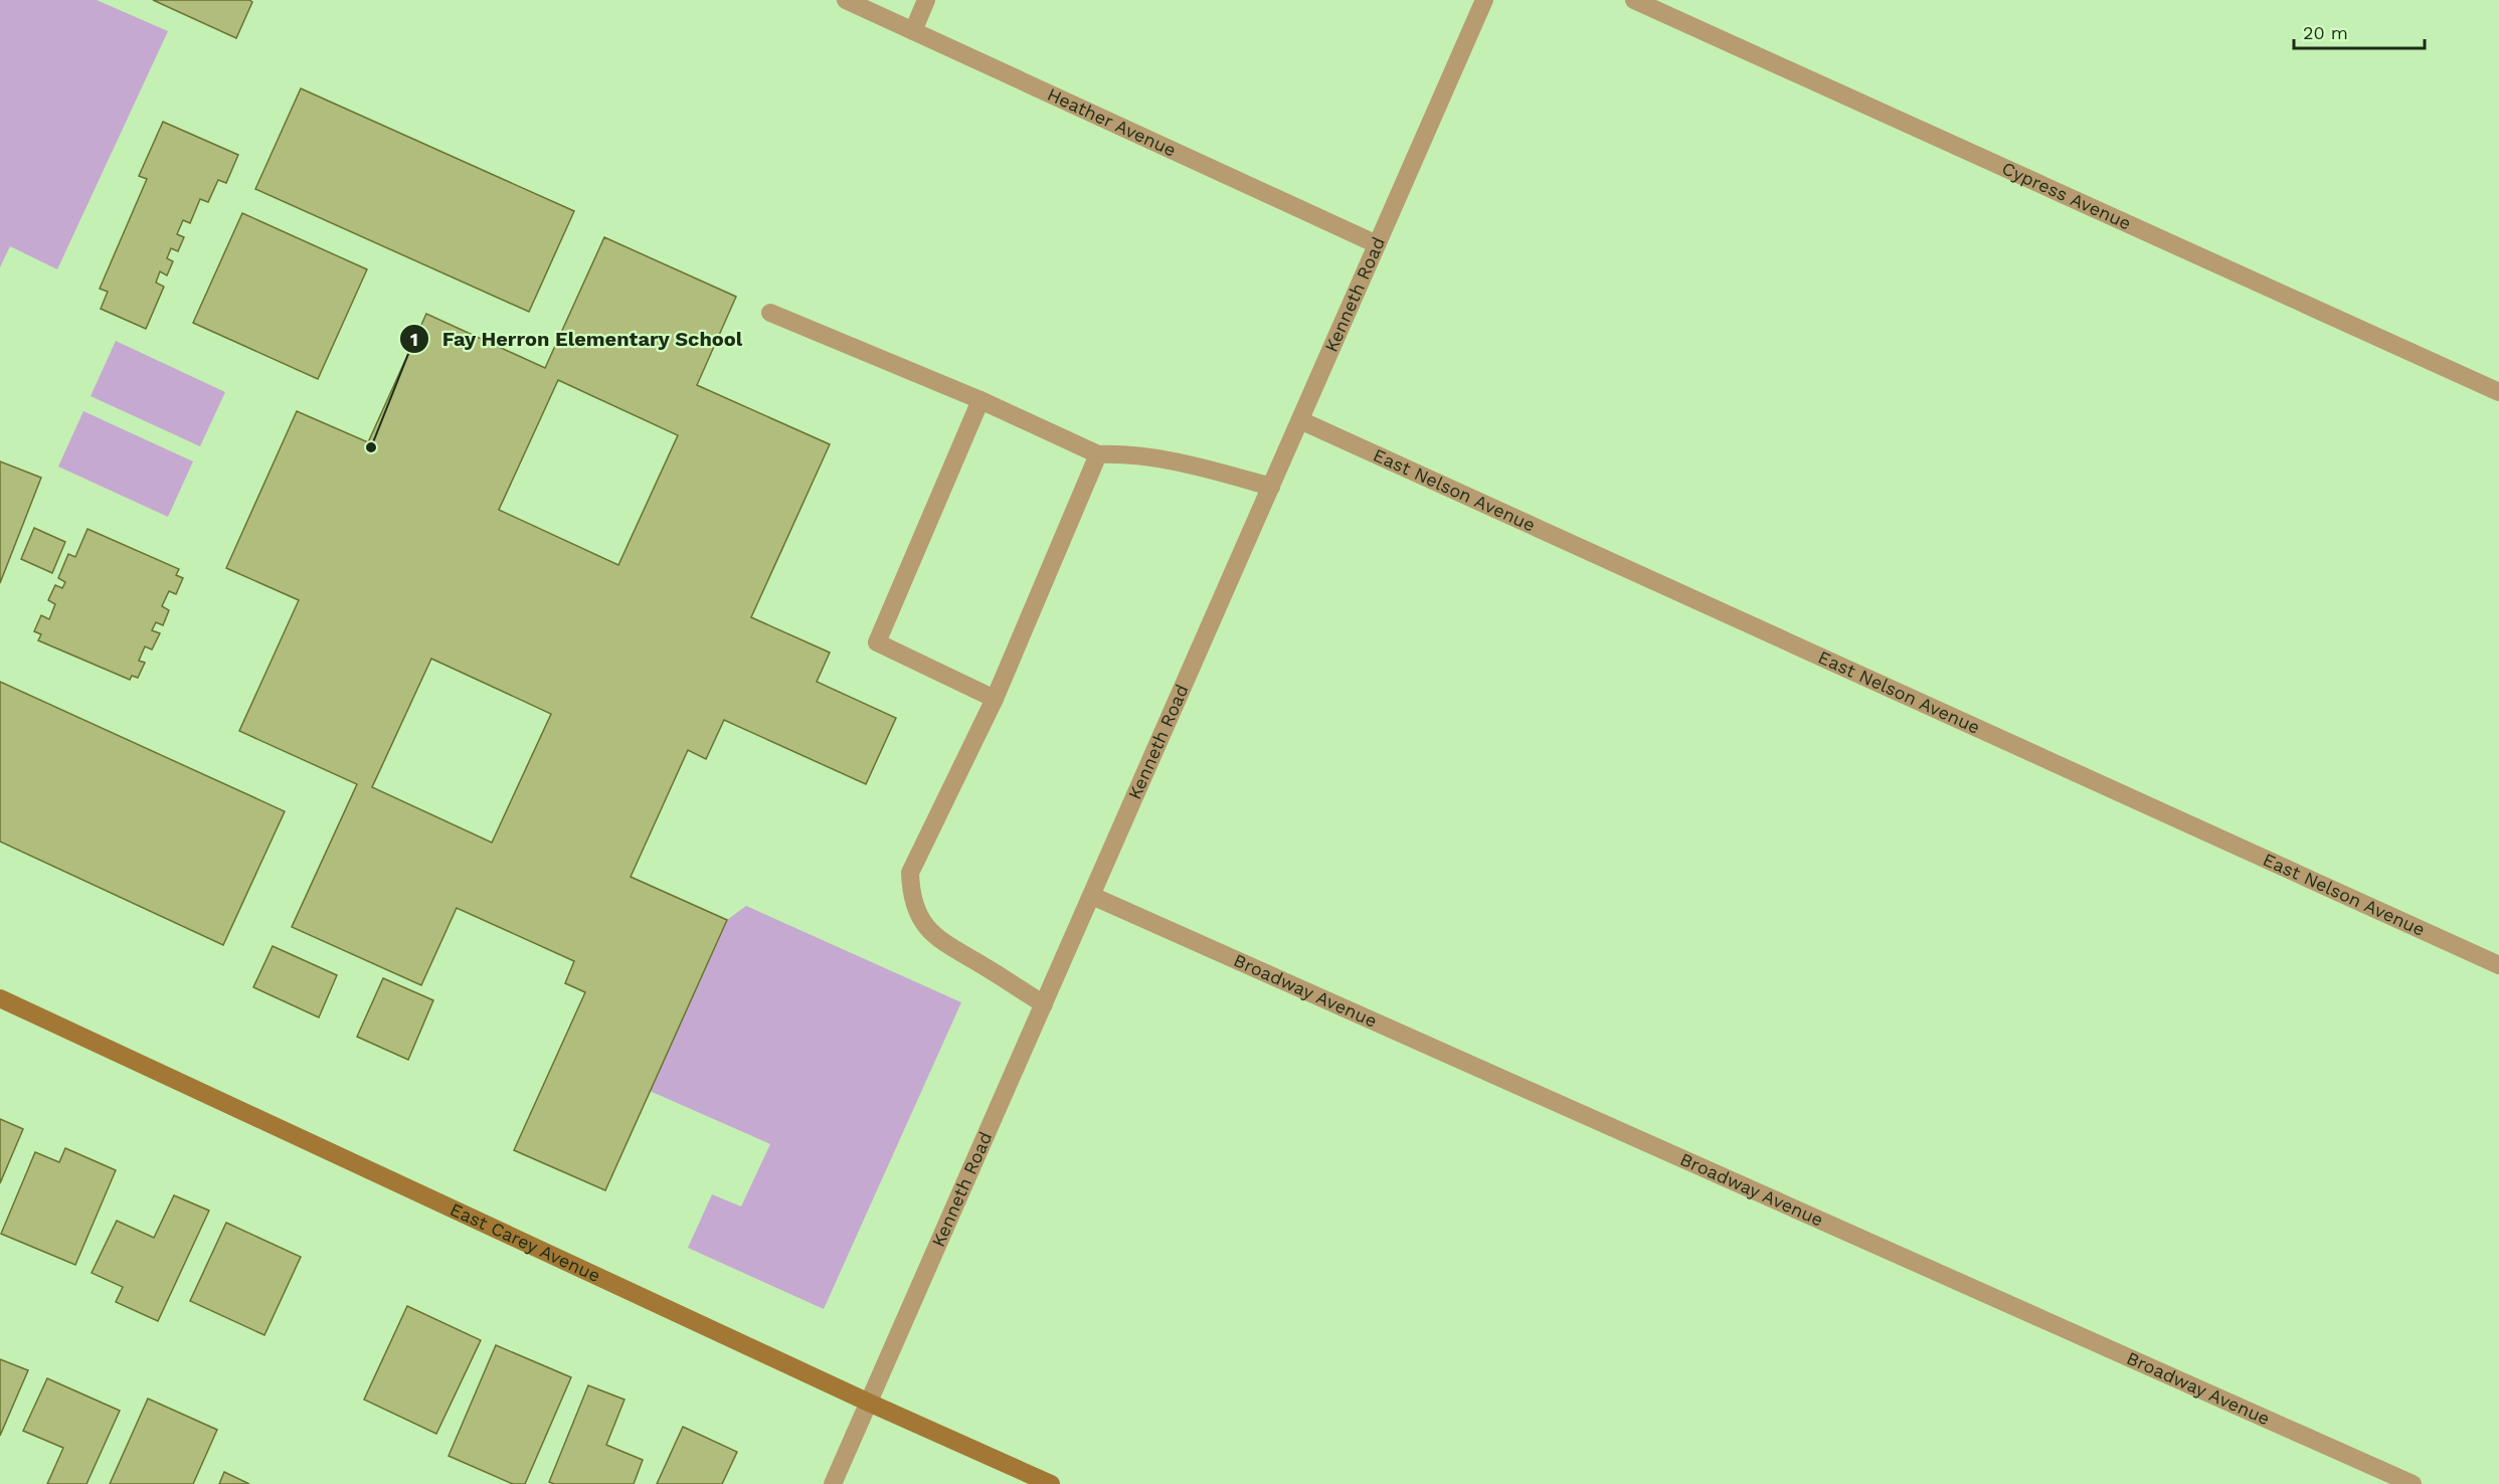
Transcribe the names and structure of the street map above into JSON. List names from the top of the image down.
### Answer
{
  "streets": {
    "main road": ["East Carey Avenue"],
    "street": [
      "Heather Avenue",
      "Cypress Avenue",
      "Kenneth Road",
      "East Nelson Avenue",
      "Broadway Avenue"
    ]
  },
  "crossings": [
    ["Heather Avenue", "Kenneth Road"],
    ["Kenneth Road", "East Nelson Avenue"],
    ["Kenneth Road", "Broadway Avenue"],
    ["Kenneth Road", "East Carey Avenue"]
  ],
  "places": ["Fay Herron Elementary School"],
  "scale_bar": "20 m"
}
